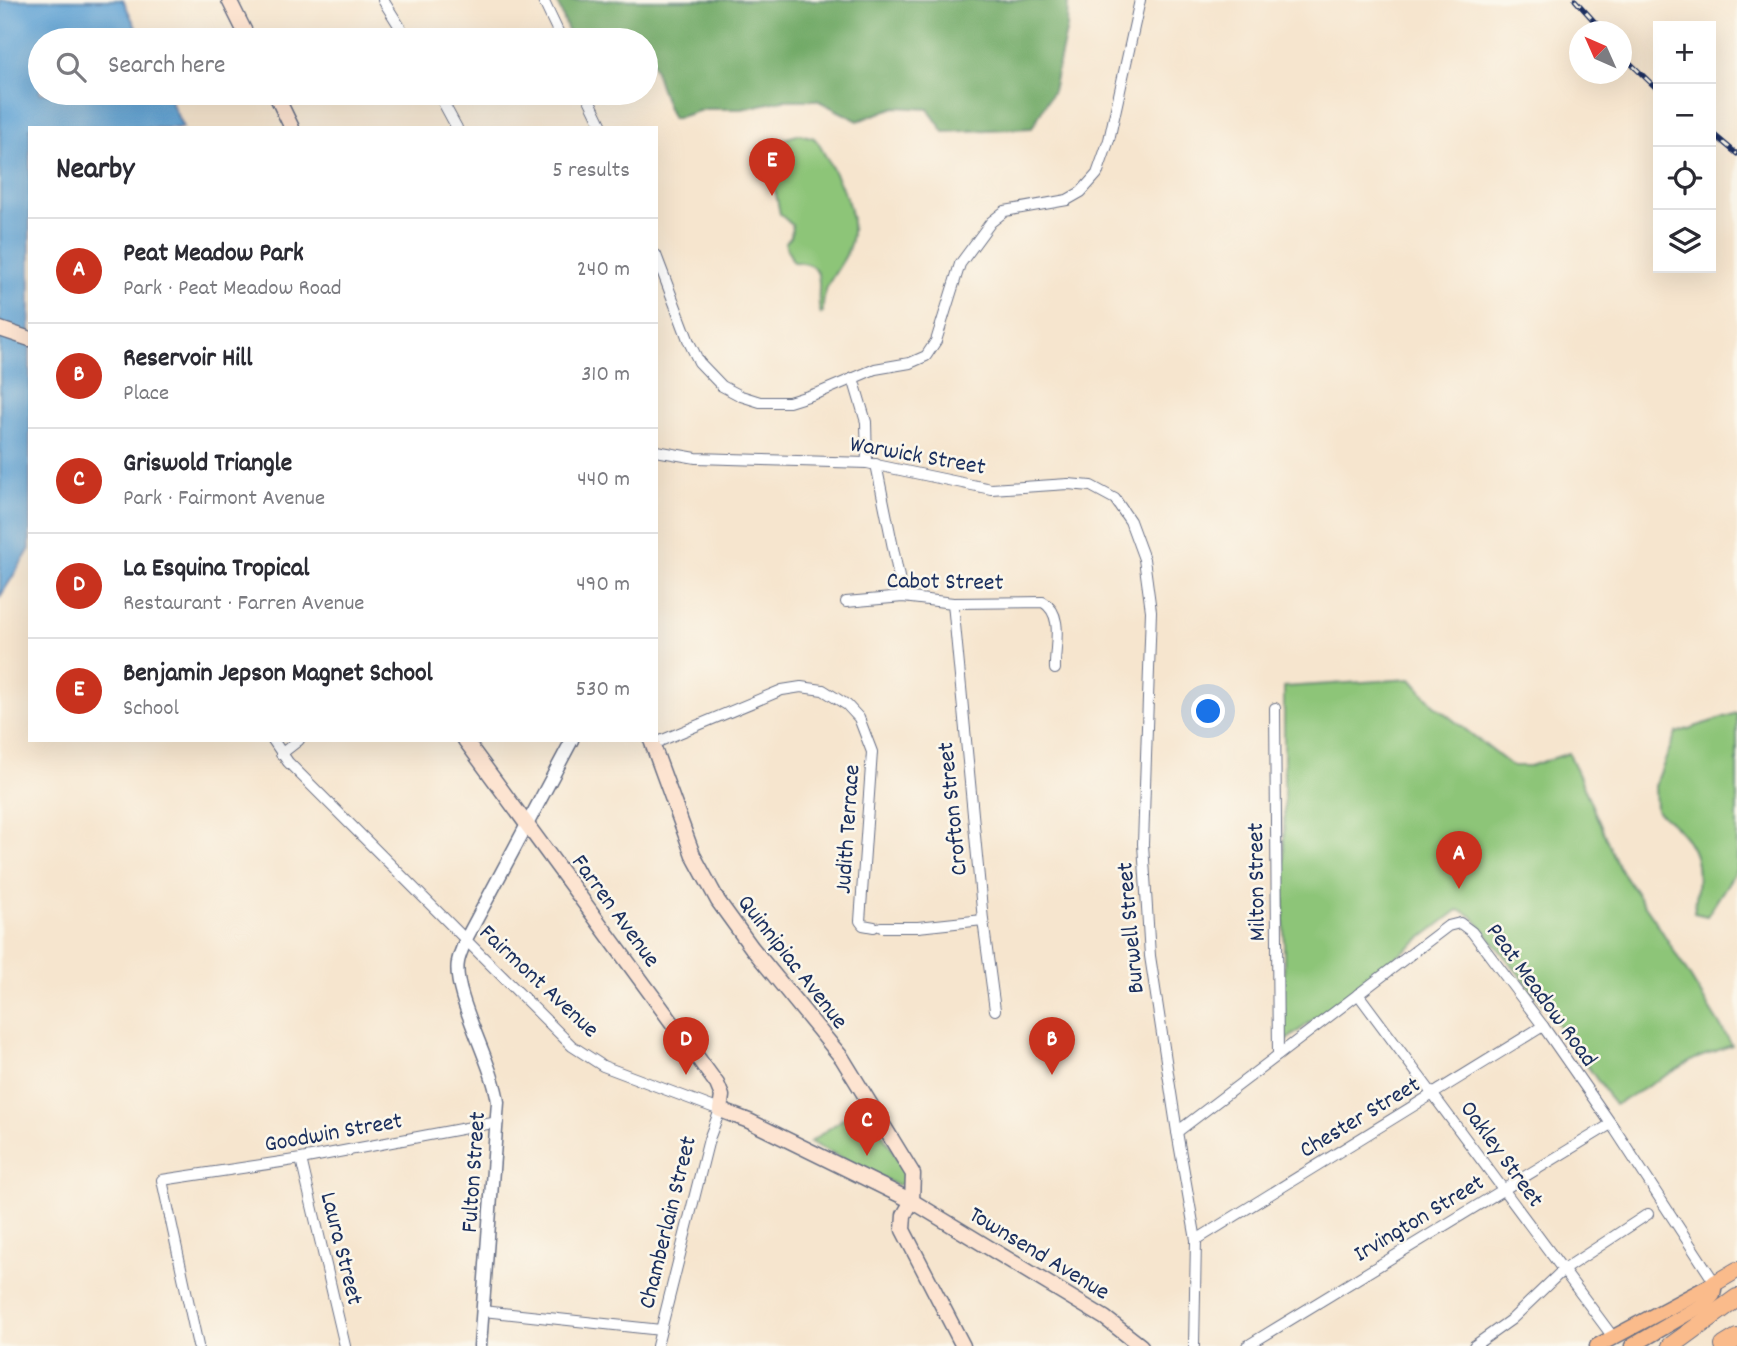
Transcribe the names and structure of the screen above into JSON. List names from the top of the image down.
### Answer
{
  "streets": {
    "main road": [
      "Farren Avenue",
      "Quinnipiac Avenue",
      "Fairmont Avenue",
      "Townsend Avenue"
    ],
    "street": [
      "Warwick Street",
      "Cabot Street",
      "Crofton Street",
      "Judith Terrace",
      "Milton Street",
      "Burwell Street",
      "Peat Meadow Road",
      "Chester Street",
      "Goodwin Street",
      "Oakley Street",
      "Fulton Street",
      "Irvington Street",
      "Chamberlain Street",
      "Laura Street"
    ]
  },
  "crossings": [
    ["Warwick Street", "Burwell Street"],
    ["Cabot Street", "Crofton Street"],
    ["Crofton Street", "Judith Terrace"],
    ["Milton Street", "Peat Meadow Road"],
    ["Farren Avenue", "Fairmont Avenue"],
    ["Farren Avenue", "Fulton Street"],
    ["Farren Avenue", "Chamberlain Street"],
    ["Burwell Street", "Peat Meadow Road"],
    ["Burwell Street", "Chester Street"],
    ["Quinnipiac Avenue", "Fairmont Avenue"],
    ["Quinnipiac Avenue", "Townsend Avenue"],
    ["Fairmont Avenue", "Fulton Street"],
    ["Fairmont Avenue", "Chamberlain Street"],
    ["Fairmont Avenue", "Townsend Avenue"],
    ["Peat Meadow Road", "Chester Street"],
    ["Peat Meadow Road", "Oakley Street"],
    ["Peat Meadow Road", "Irvington Street"],
    ["Chester Street", "Oakley Street"],
    ["Goodwin Street", "Fulton Street"],
    ["Goodwin Street", "Laura Street"],
    ["Oakley Street", "Irvington Street"]
  ],
  "north": "top left",
  "page": {
    "map_buttons": ["+", "−"],
    "search": "Search here",
    "heading": ["Nearby", "5 results"],
    "pins": [
      "E",
      "A",
      "B",
      "D",
      "C"
    ],
    "list": [
      {
        "mark": "A",
        "name": "Peat Meadow Park",
        "note": "Park · Peat Meadow Road",
        "value": "240 m"
      },
      {
        "mark": "B",
        "name": "Reservoir Hill",
        "note": "Place",
        "value": "310 m"
      },
      {
        "mark": "C",
        "name": "Griswold Triangle",
        "note": "Park · Fairmont Avenue",
        "value": "440 m"
      },
      {
        "mark": "D",
        "name": "La Esquina Tropical",
        "note": "Restaurant · Farren Avenue",
        "value": "490 m"
      },
      {
        "mark": "E",
        "name": "Benjamin Jepson Magnet School",
        "note": "School",
        "value": "530 m"
      }
    ]
  }
}
